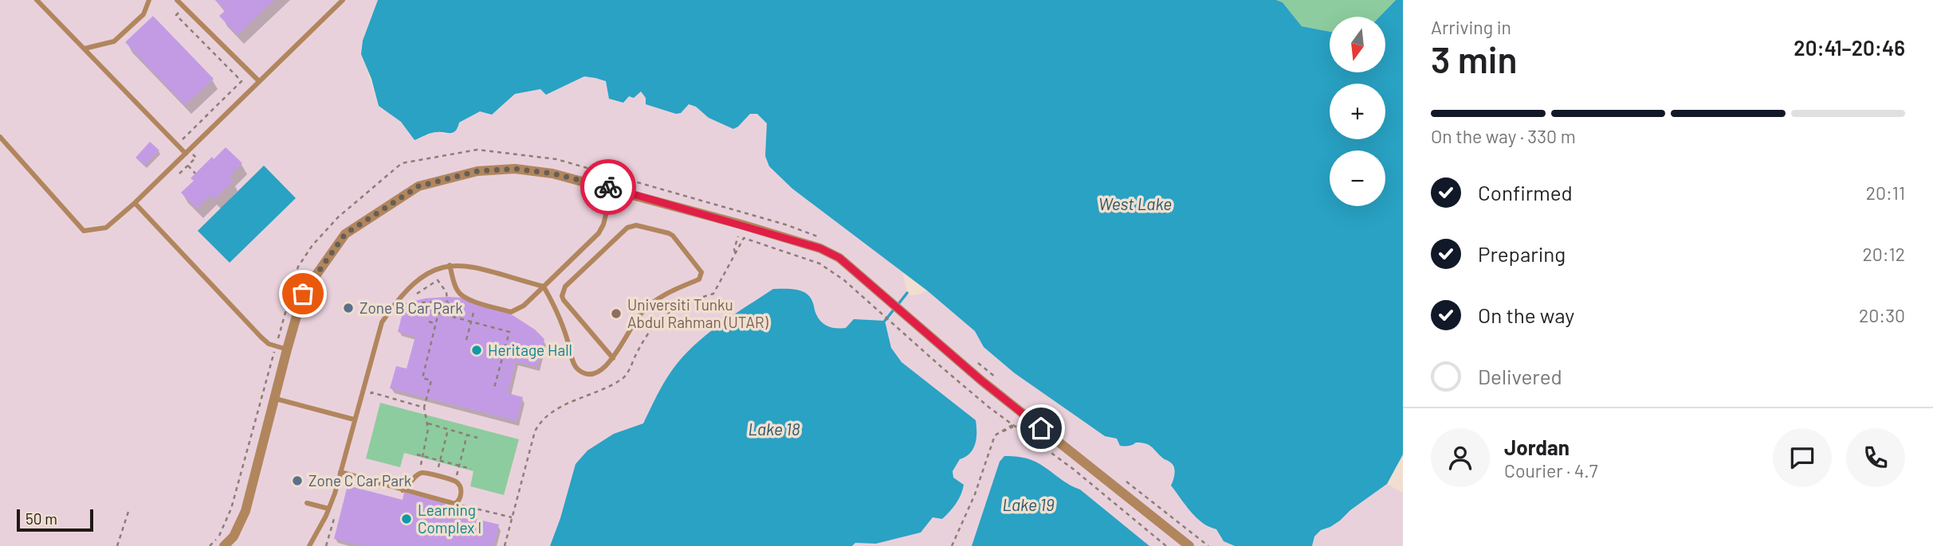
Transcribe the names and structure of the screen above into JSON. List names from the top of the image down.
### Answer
{
  "water": ["West Lake", "Lake 18", "Lake 19"],
  "places": [
    "Zone B Car Park",
    "Universiti Tunku Abdul Rahman (UTAR)",
    "Heritage Hall",
    "Zone C Car Park",
    "Learning Complex I"
  ],
  "scale_bar": "50 m",
  "north": "bottom",
  "page": {
    "heading": ["3 min", "Arriving in", "20:41–20:46"],
    "panel": ["Jordan", "Courier · 4.7"],
    "map_buttons": ["+", "−"],
    "bar": "On the way · 330 m",
    "list": [
      ["Confirmed", "20:11"],
      ["Preparing", "20:12"],
      ["On the way", "20:30"],
      "Delivered"
    ],
    "scale": "50 m"
  }
}
